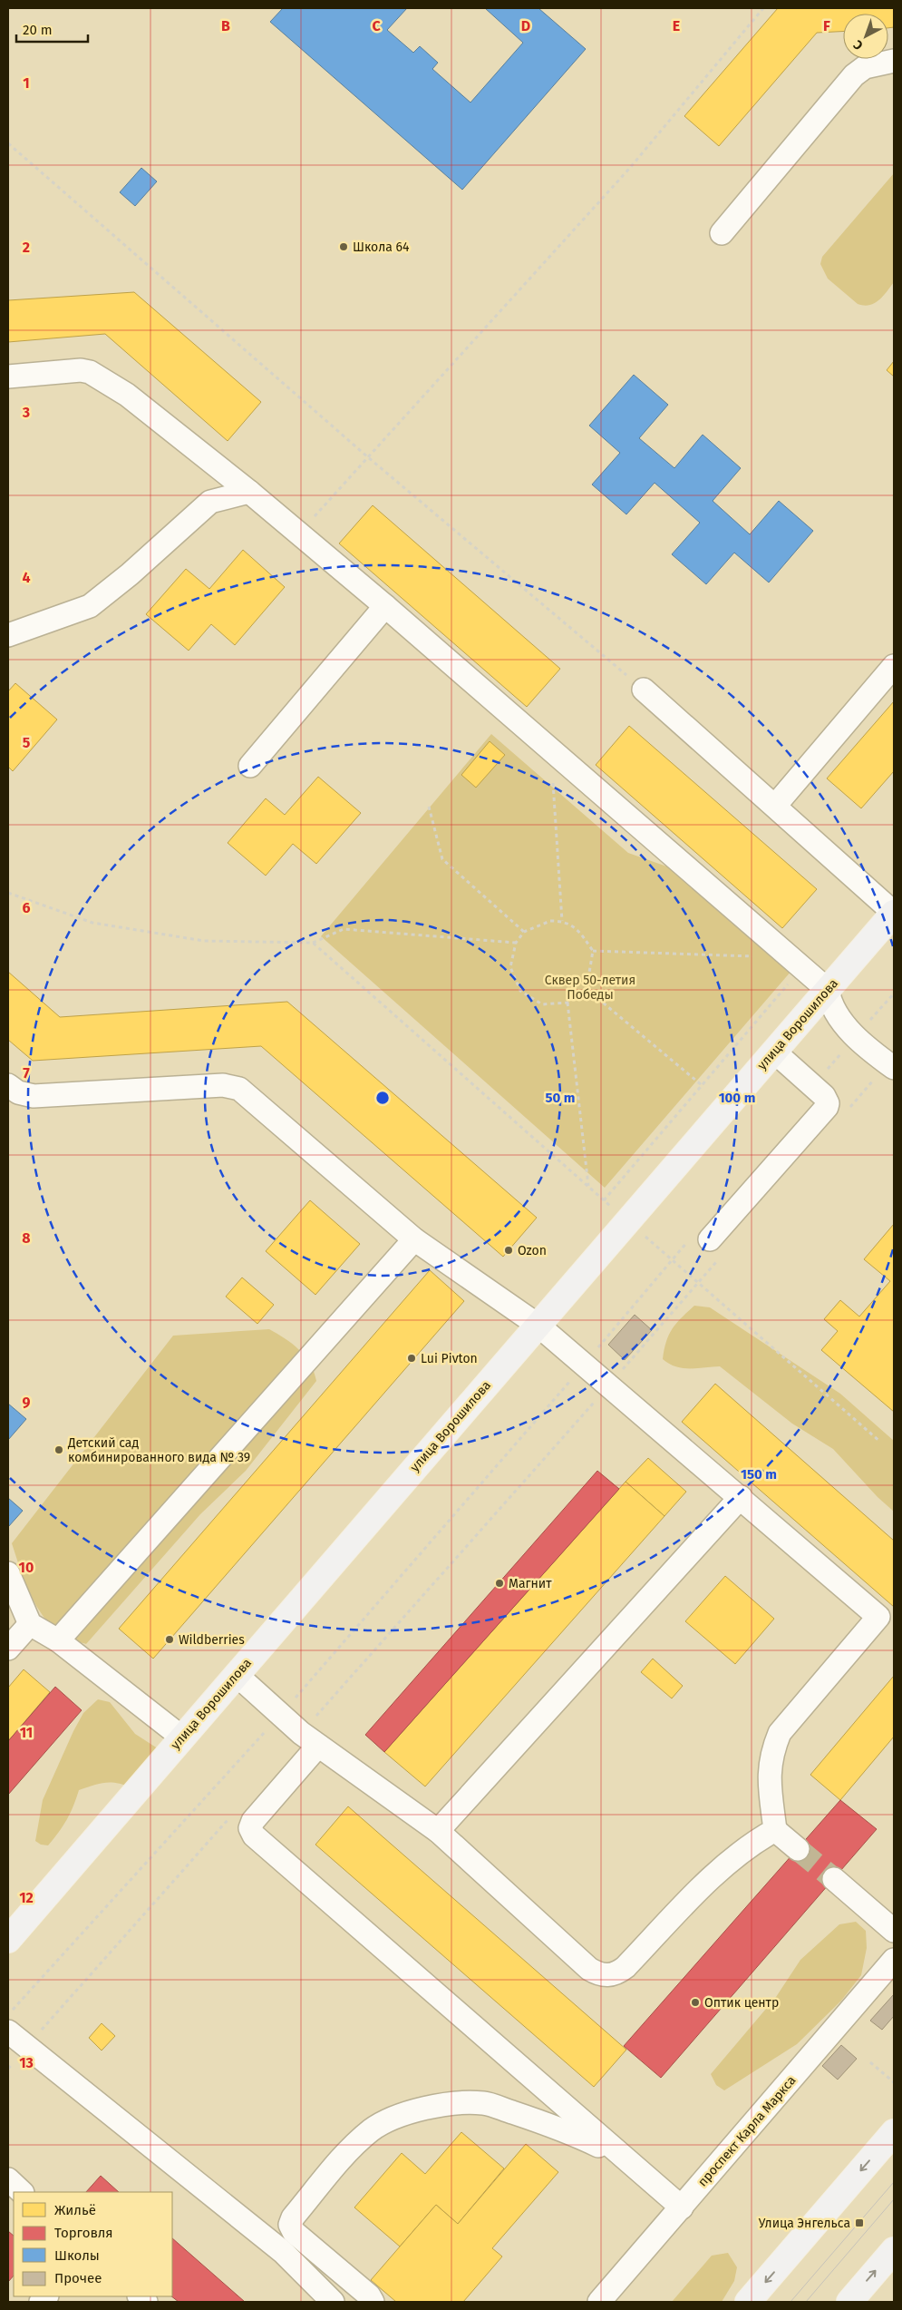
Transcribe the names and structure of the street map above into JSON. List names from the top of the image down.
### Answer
{
  "streets": {
    "main road": ["улица Ворошилова"],
    "street": ["проспект Карла Маркса"]
  },
  "parks": ["Сквер 50-летия Победы"],
  "places": {
    "other": [
      "Школа 64",
      "Ozon",
      "Lui Pivton",
      "Детский сад комбинированного вида № 39",
      "Магнит",
      "Wildberries",
      "Оптик центр"
    ],
    "transit": ["Улица Энгельса"]
  },
  "legend": [
    "Жильё",
    "Торговля",
    "Школы",
    "Прочее"
  ],
  "scale_bar": "20 m",
  "north": "bottom left",
  "grid": {
    "columns": [
      "B",
      "C",
      "D",
      "E",
      "F"
    ],
    "rows": [
      "1",
      "2",
      "3",
      "4",
      "5",
      "6",
      "7",
      "8",
      "9",
      "10",
      "11",
      "12",
      "13"
    ]
  },
  "rings": ["50 m", "100 m", "150 m"]
}
